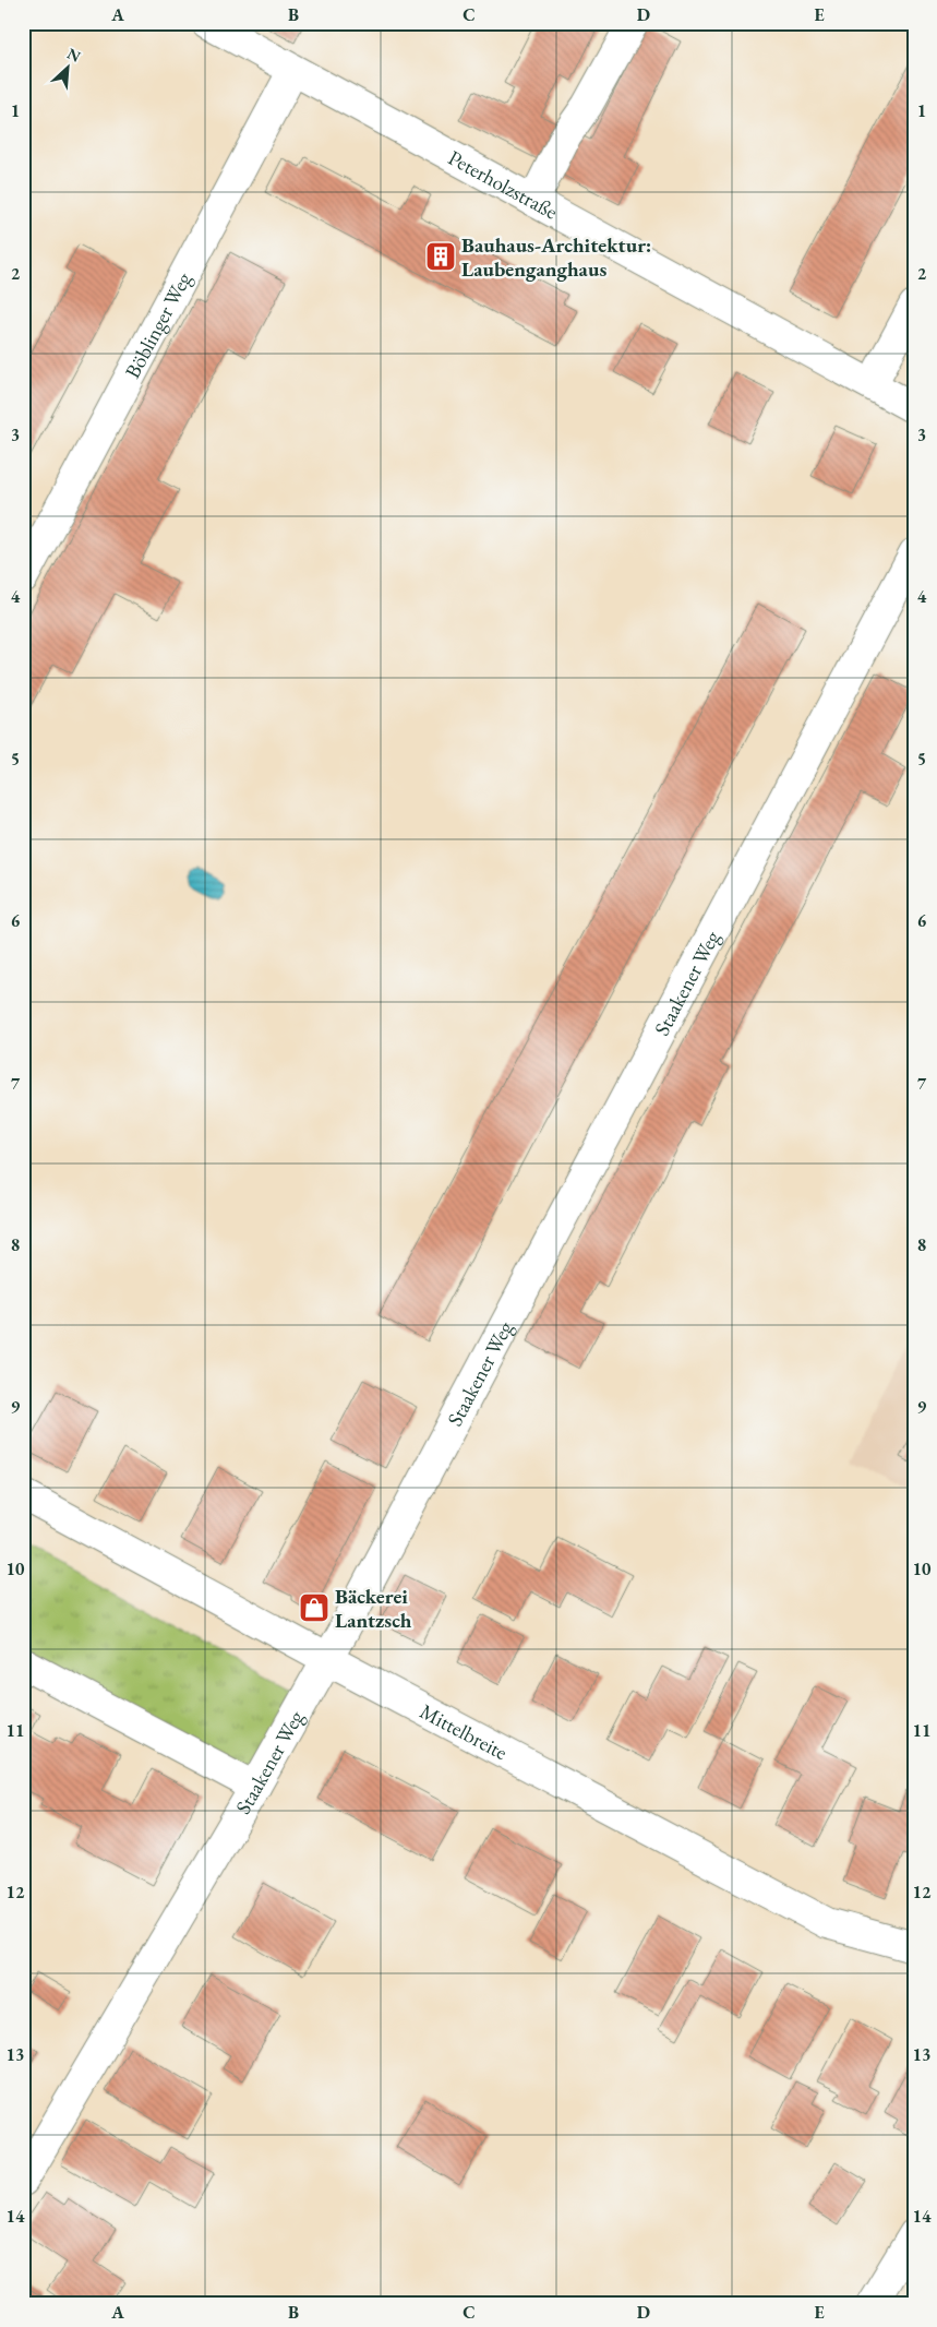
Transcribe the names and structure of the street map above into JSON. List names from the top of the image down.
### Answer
{
  "streets": {
    "street": [
      "Peterholzstraße",
      "Böblinger Weg",
      "Staakener Weg",
      "Mittelbreite"
    ]
  },
  "crossings": [
    ["Peterholzstraße", "Böblinger Weg"],
    ["Staakener Weg", "Mittelbreite"]
  ],
  "places": {
    "building": ["Bauhaus-Architektur: Laubenganghaus"],
    "shop": ["Bäckerei Lantzsch"]
  },
  "north": "top right",
  "grid": {
    "columns": [
      "A",
      "B",
      "C",
      "D",
      "E"
    ],
    "rows": [
      "1",
      "2",
      "3",
      "4",
      "5",
      "6",
      "7",
      "8",
      "9",
      "10",
      "11",
      "12",
      "13",
      "14"
    ]
  }
}
